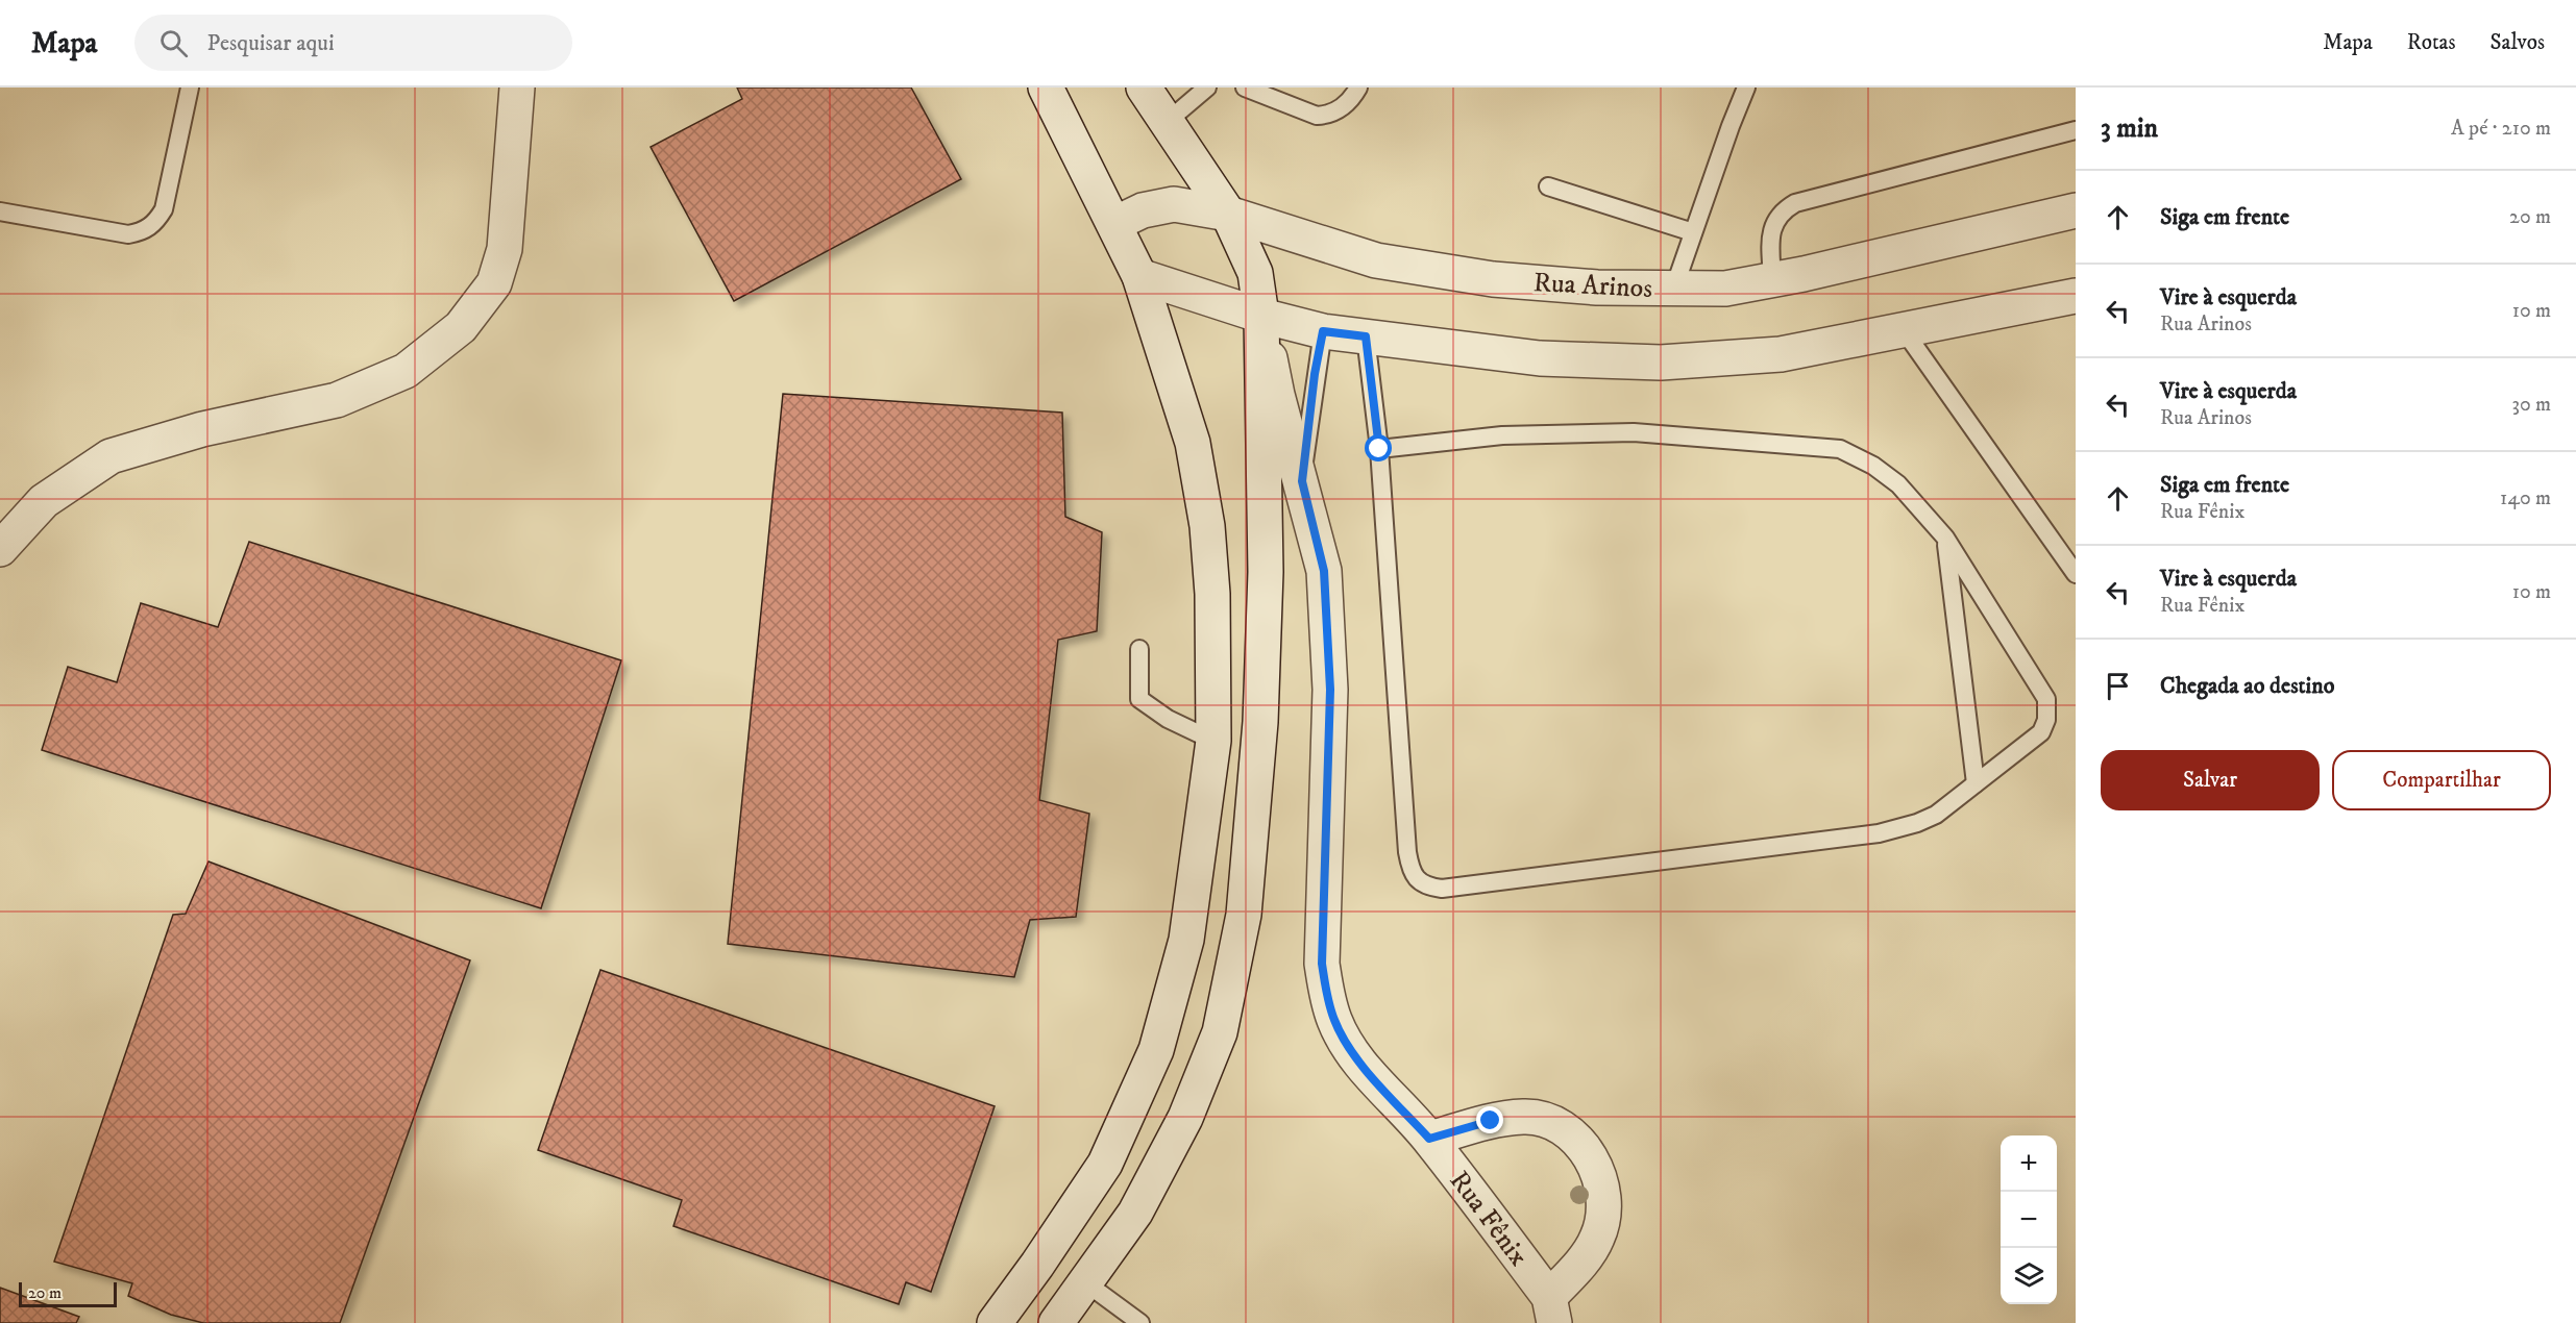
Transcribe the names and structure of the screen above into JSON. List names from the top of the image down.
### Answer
{
  "streets": {
    "street": ["Rua Arinos", "Rua Fênix"]
  },
  "scale_bar": "20 m",
  "page": {
    "header": "Mapa",
    "search": "Pesquisar aqui",
    "nav": ["Mapa", "Rotas", "Salvos"],
    "heading": ["3 min", "A pé · 210 m"],
    "list": [
      ["Siga em frente", "20 m"],
      ["Vire à esquerda", "Rua Arinos", "10 m"],
      ["Vire à esquerda", "Rua Arinos", "30 m"],
      ["Siga em frente", "Rua Fênix", "140 m"],
      ["Vire à esquerda", "Rua Fênix", "10 m"],
      "Chegada ao destino"
    ],
    "buttons": ["Salvar", "Compartilhar"],
    "map_buttons": ["+", "−"],
    "scale": "20 m"
  }
}
